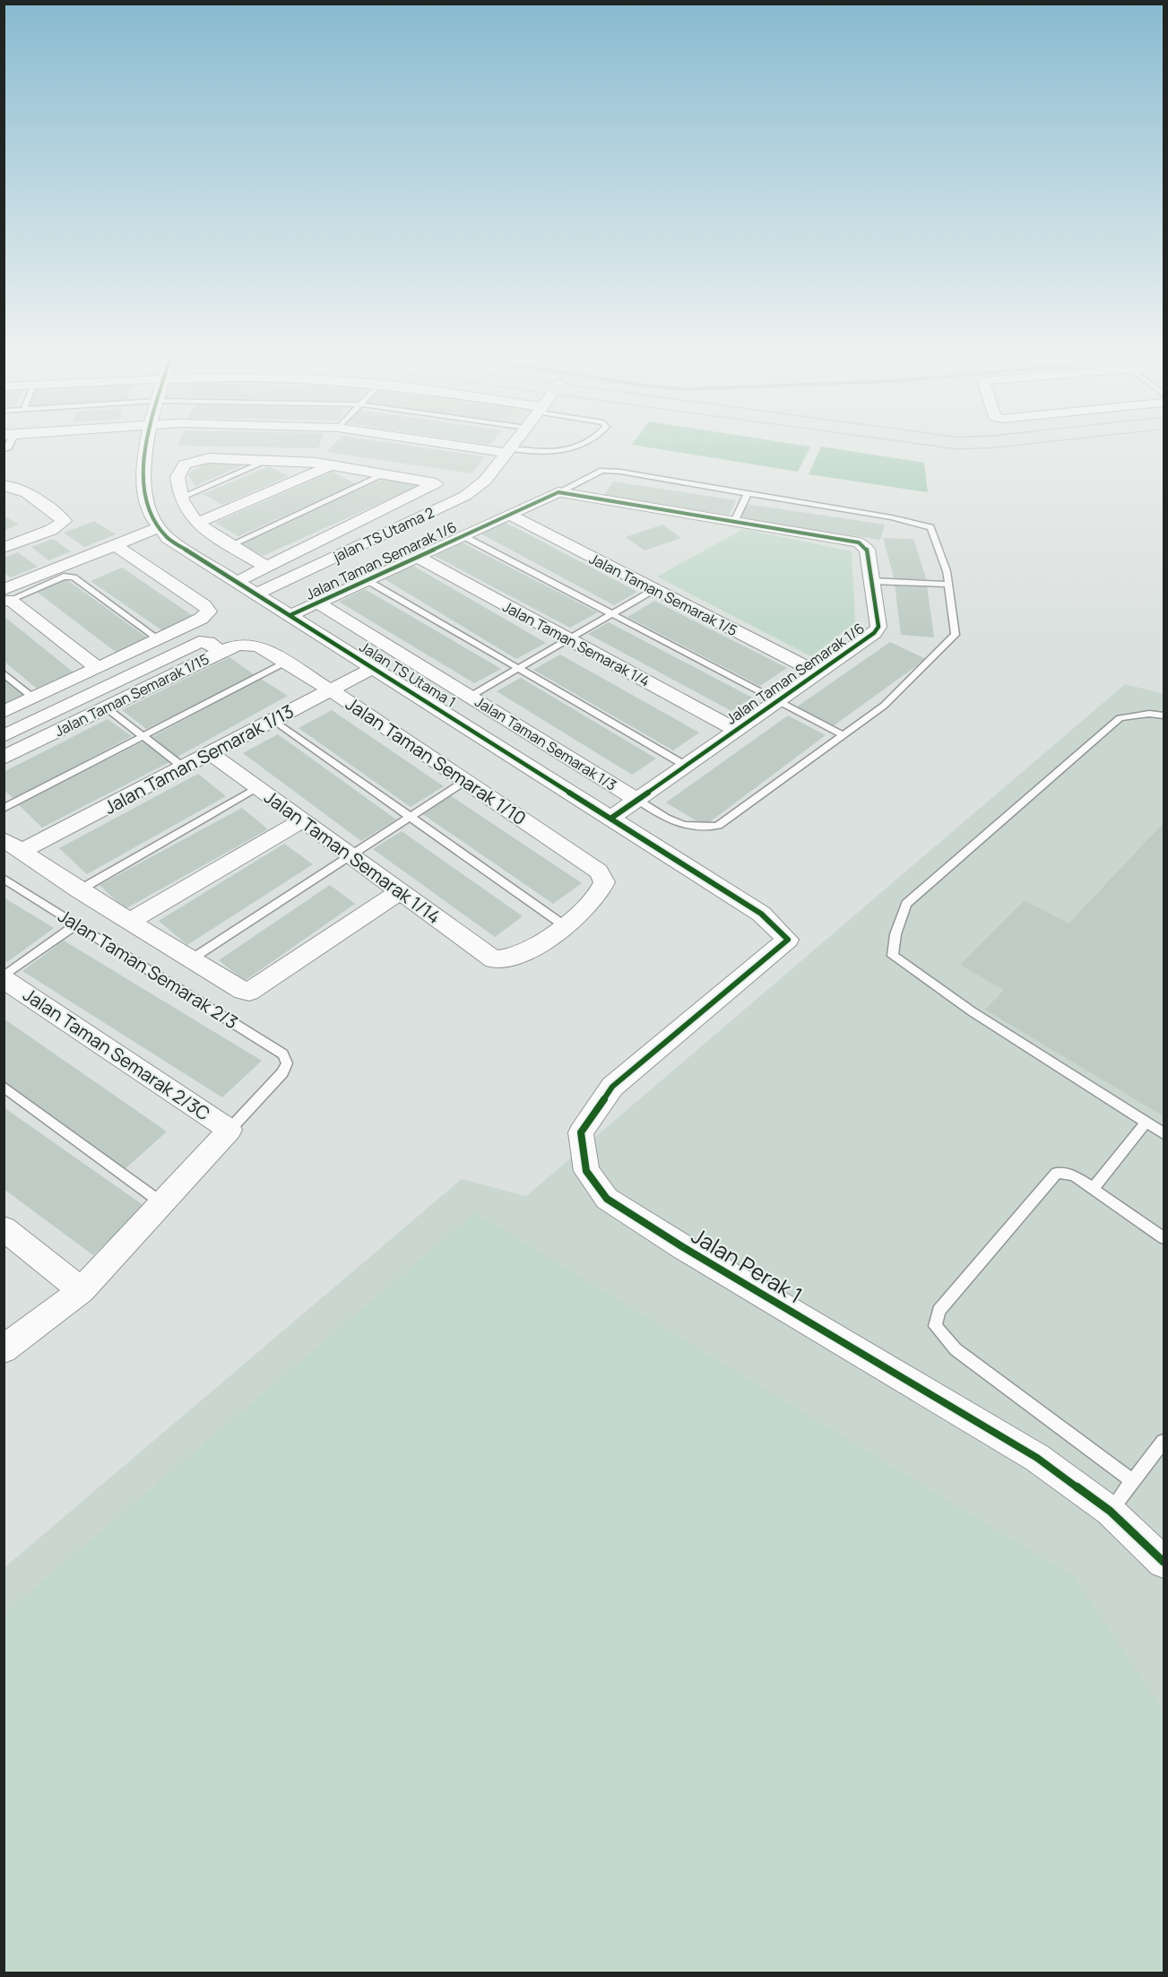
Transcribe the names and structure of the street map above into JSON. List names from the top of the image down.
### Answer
{
  "streets": {
    "street": [
      "jalan TS Utama 2",
      "Jalan Taman Semarak 1/6",
      "Jalan Taman Semarak 1/5",
      "Jalan Taman Semarak 1/4",
      "Jalan TS Utama 1",
      "Jalan Taman Semarak 1/15",
      "Jalan Taman Semarak 1/3",
      "Jalan Taman Semarak 1/13",
      "Jalan Taman Semarak 1/10",
      "Jalan Taman Semarak 1/14",
      "Jalan Taman Semarak 2/3C",
      "Jalan Perak 1"
    ],
    "lane": ["Jalan Taman Semarak 2/3"]
  },
  "crossings": [
    ["jalan TS Utama 2", "Jalan TS Utama 1"],
    ["Jalan Taman Semarak 1/6", "Jalan Taman Semarak 1/5"],
    ["Jalan Taman Semarak 1/6", "Jalan Taman Semarak 1/4"],
    ["Jalan Taman Semarak 1/6", "Jalan TS Utama 1"],
    ["Jalan Taman Semarak 1/6", "Jalan Taman Semarak 1/3"],
    ["Jalan TS Utama 1", "Jalan Taman Semarak 1/13"],
    ["Jalan TS Utama 1", "Jalan Perak 1"],
    ["Jalan Taman Semarak 1/15", "Jalan Taman Semarak 1/10"],
    ["Jalan Taman Semarak 1/13", "Jalan Taman Semarak 1/10"],
    ["Jalan Taman Semarak 1/13", "Jalan Taman Semarak 1/14"],
    ["Jalan Taman Semarak 1/10", "Jalan Taman Semarak 1/14"],
    ["Jalan Taman Semarak 2/3", "Jalan Taman Semarak 2/3C"]
  ]
}
